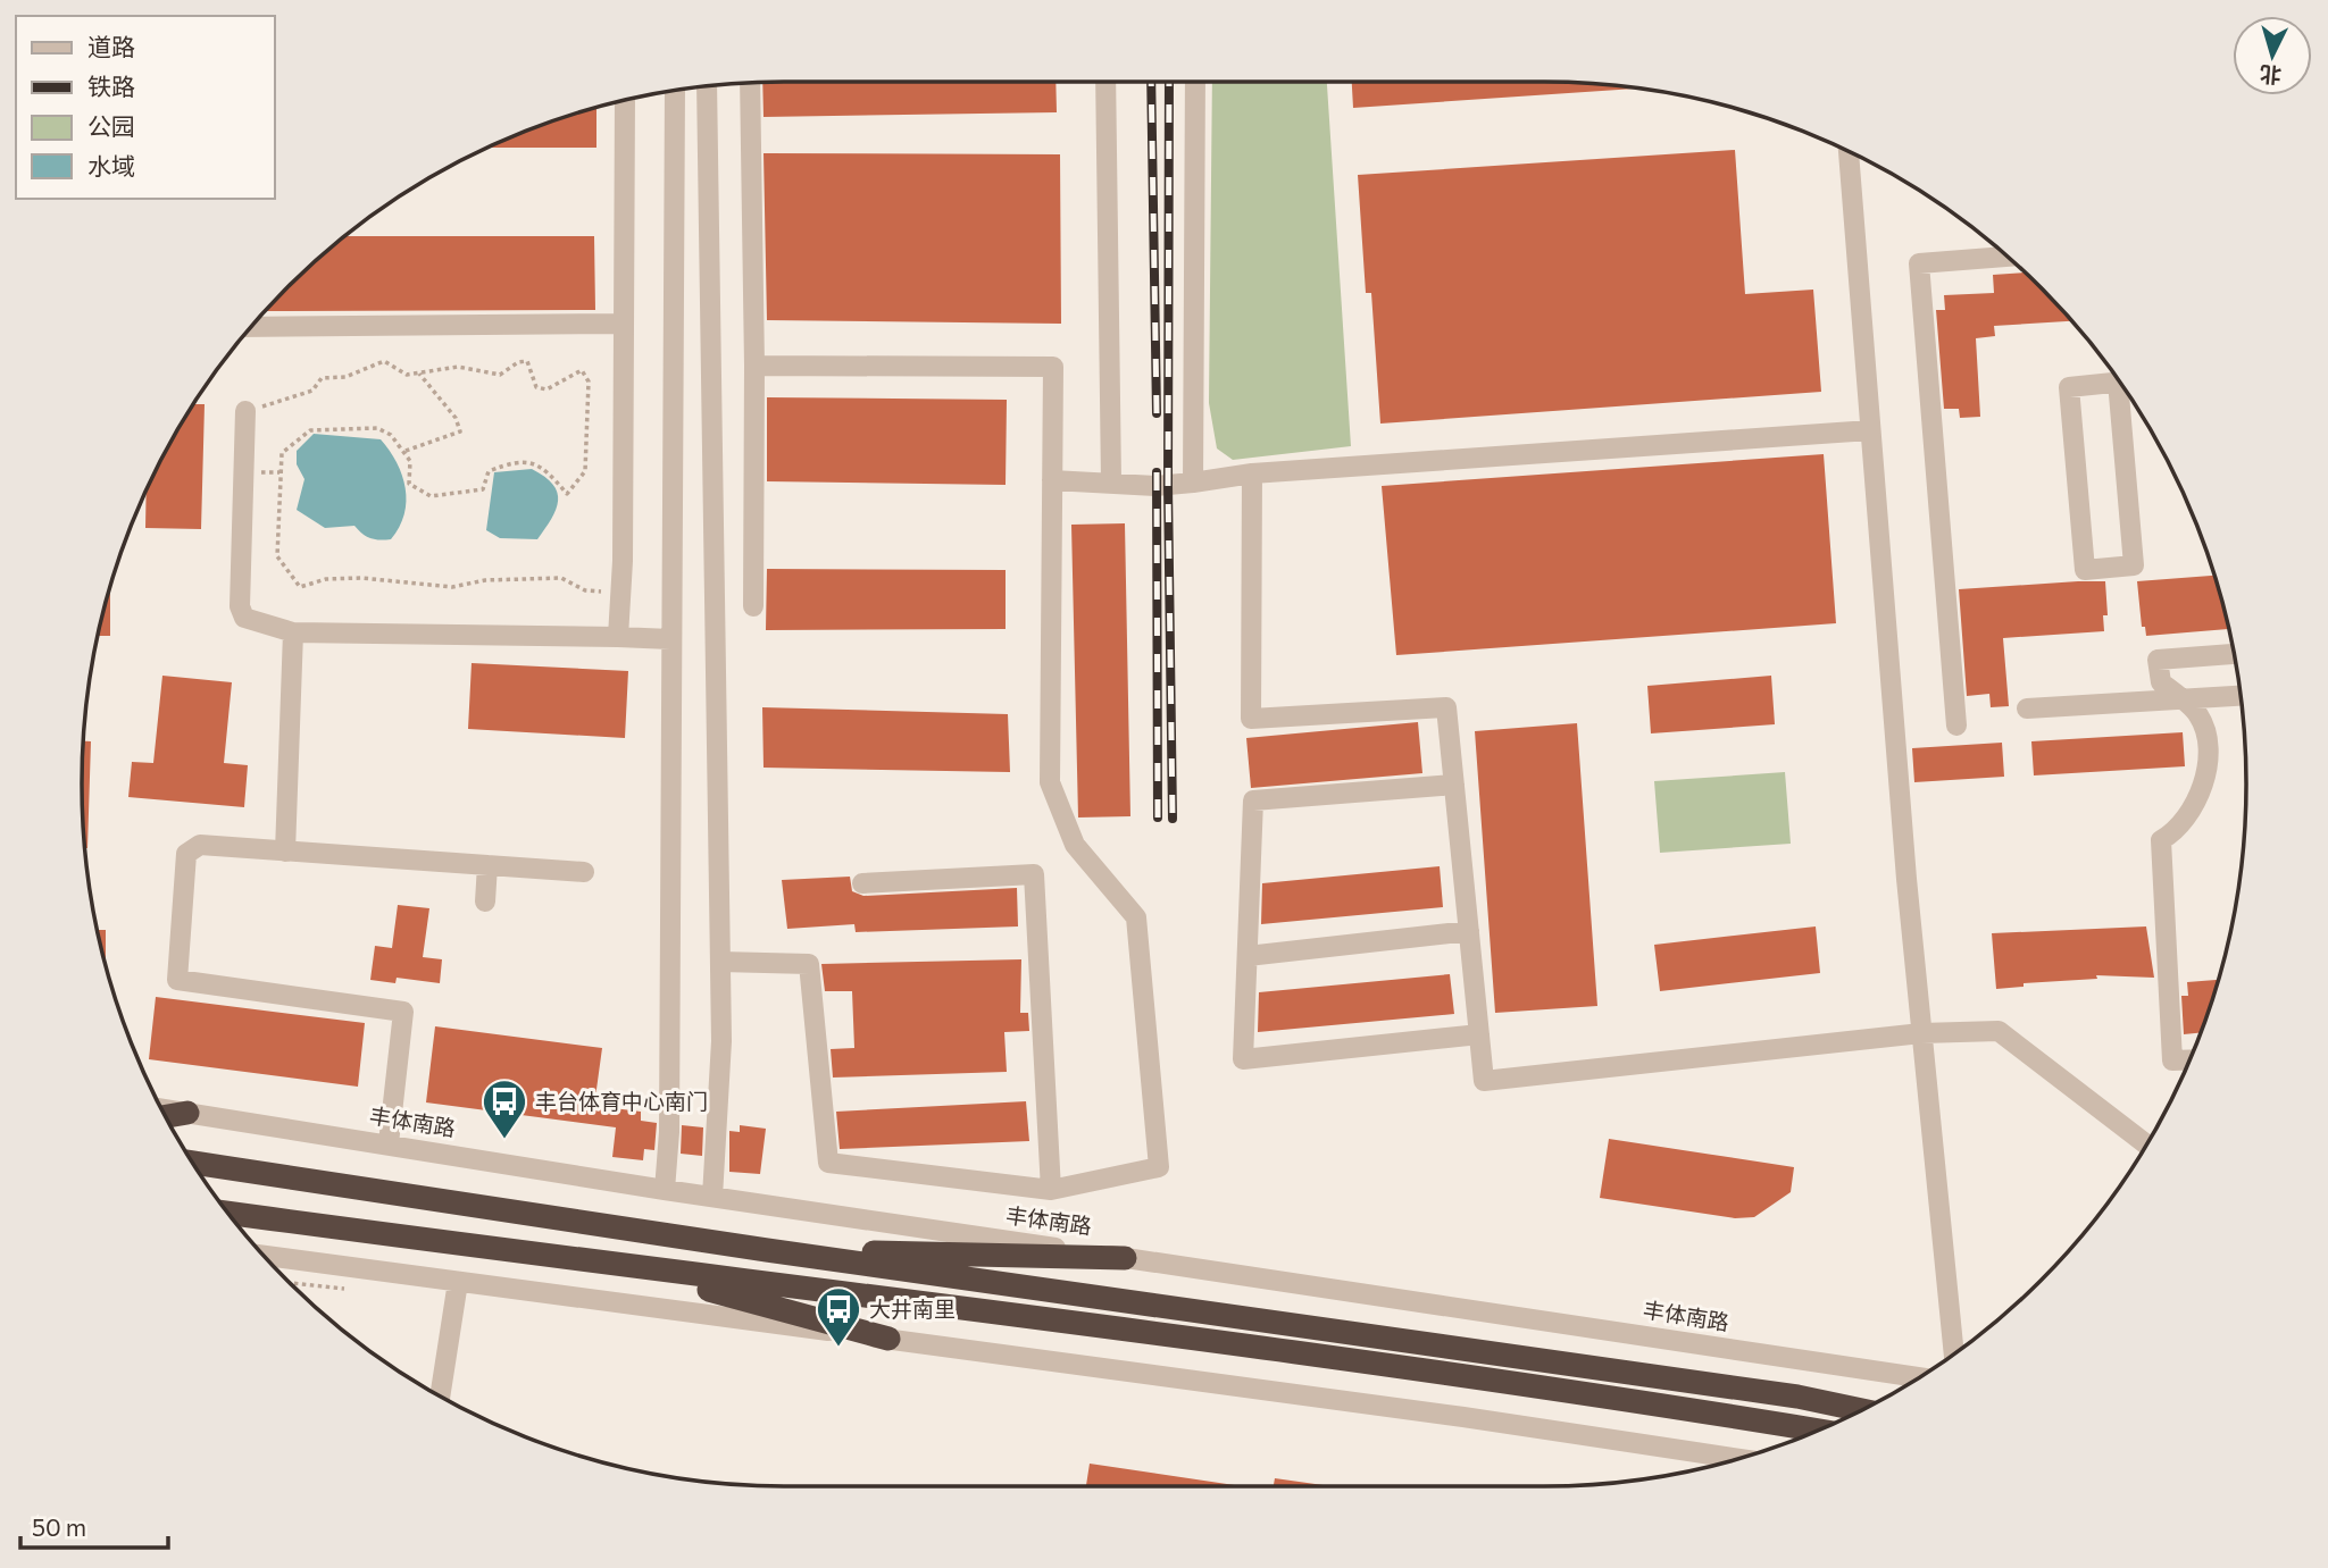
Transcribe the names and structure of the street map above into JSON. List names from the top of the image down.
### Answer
{
  "streets": {
    "street": ["丰体南路"]
  },
  "places": {
    "bus stop": ["丰台体育中心南门", "大井南里"]
  },
  "legend": [
    "道路",
    "铁路",
    "公园",
    "水域"
  ],
  "scale_bar": "50 m",
  "north": "bottom"
}
